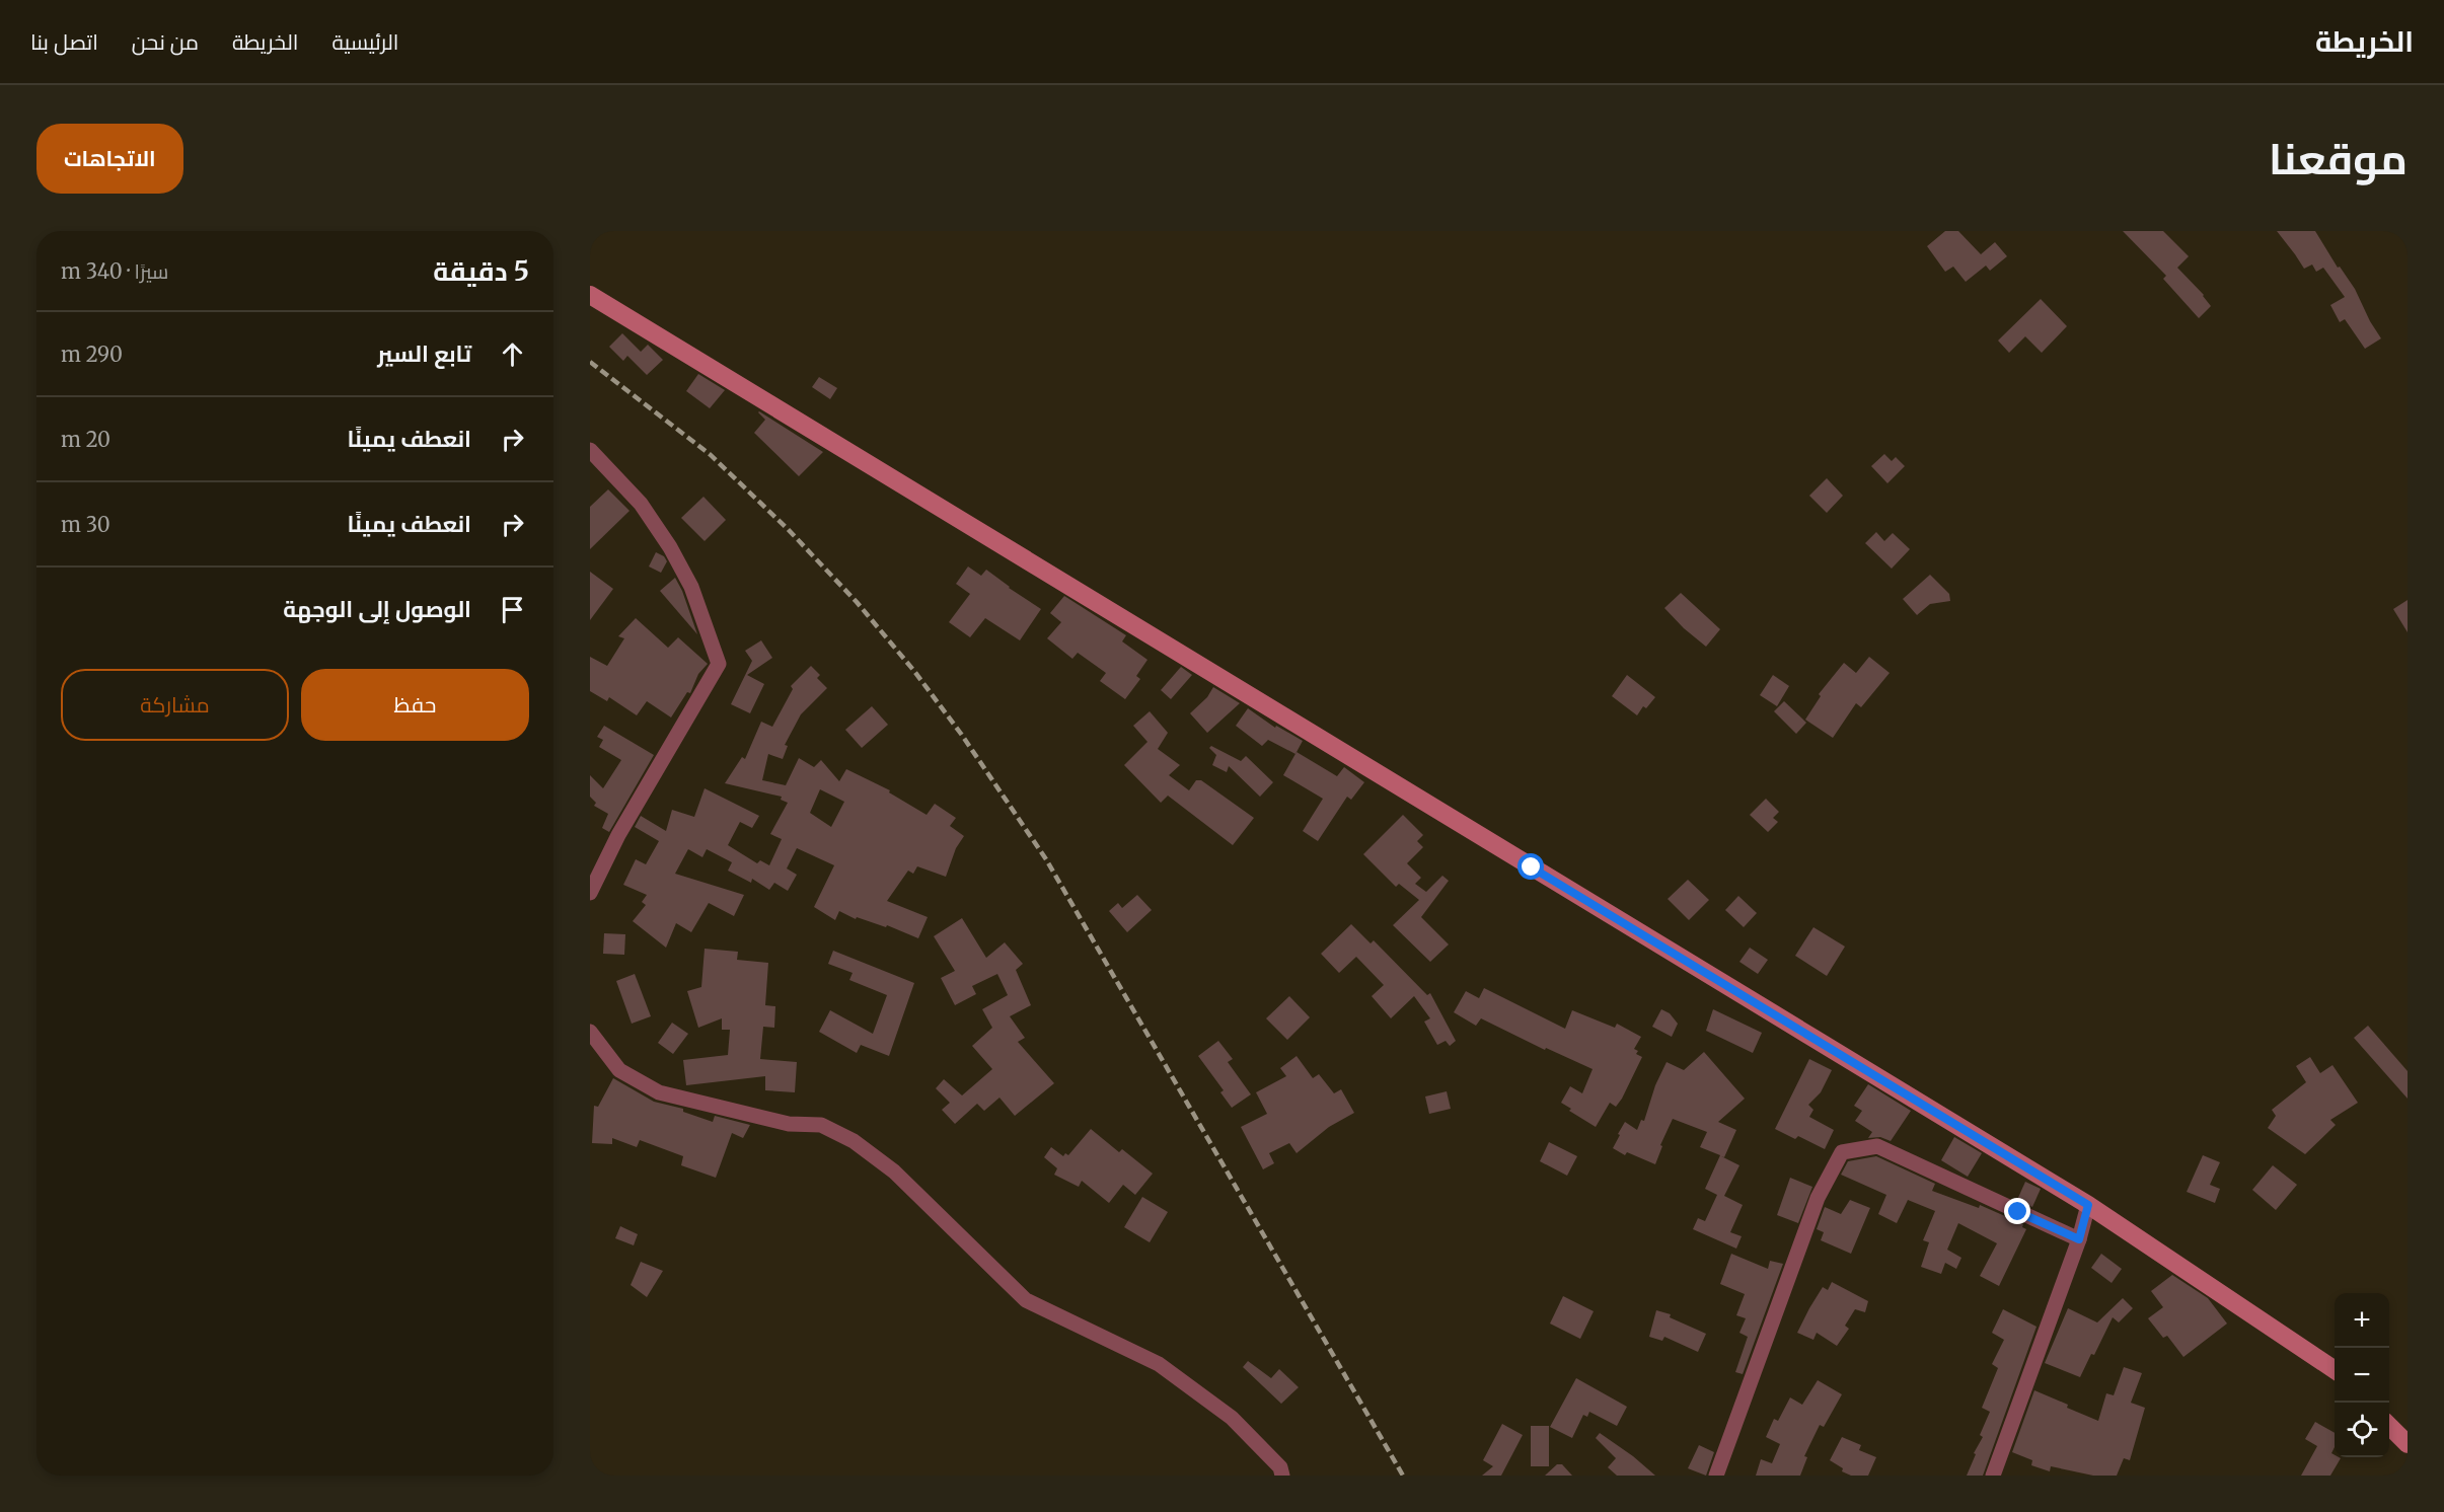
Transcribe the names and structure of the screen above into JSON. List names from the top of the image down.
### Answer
{
  "page": {
    "header": "الخريطة",
    "nav": [
      "الرئيسية",
      "الخريطة",
      "من نحن",
      "اتصل بنا"
    ],
    "title": "موقعنا",
    "buttons": [
      "الاتجاهات",
      ["حفظ", "مشاركة"]
    ],
    "heading": ["5 دقيقة", "سيرًا · 340 m"],
    "list": [
      ["تابع السير", "290 m"],
      ["انعطف يمينًا", "20 m"],
      ["انعطف يمينًا", "30 m"],
      "الوصول إلى الوجهة"
    ],
    "map_buttons": ["+", "−"]
  }
}
